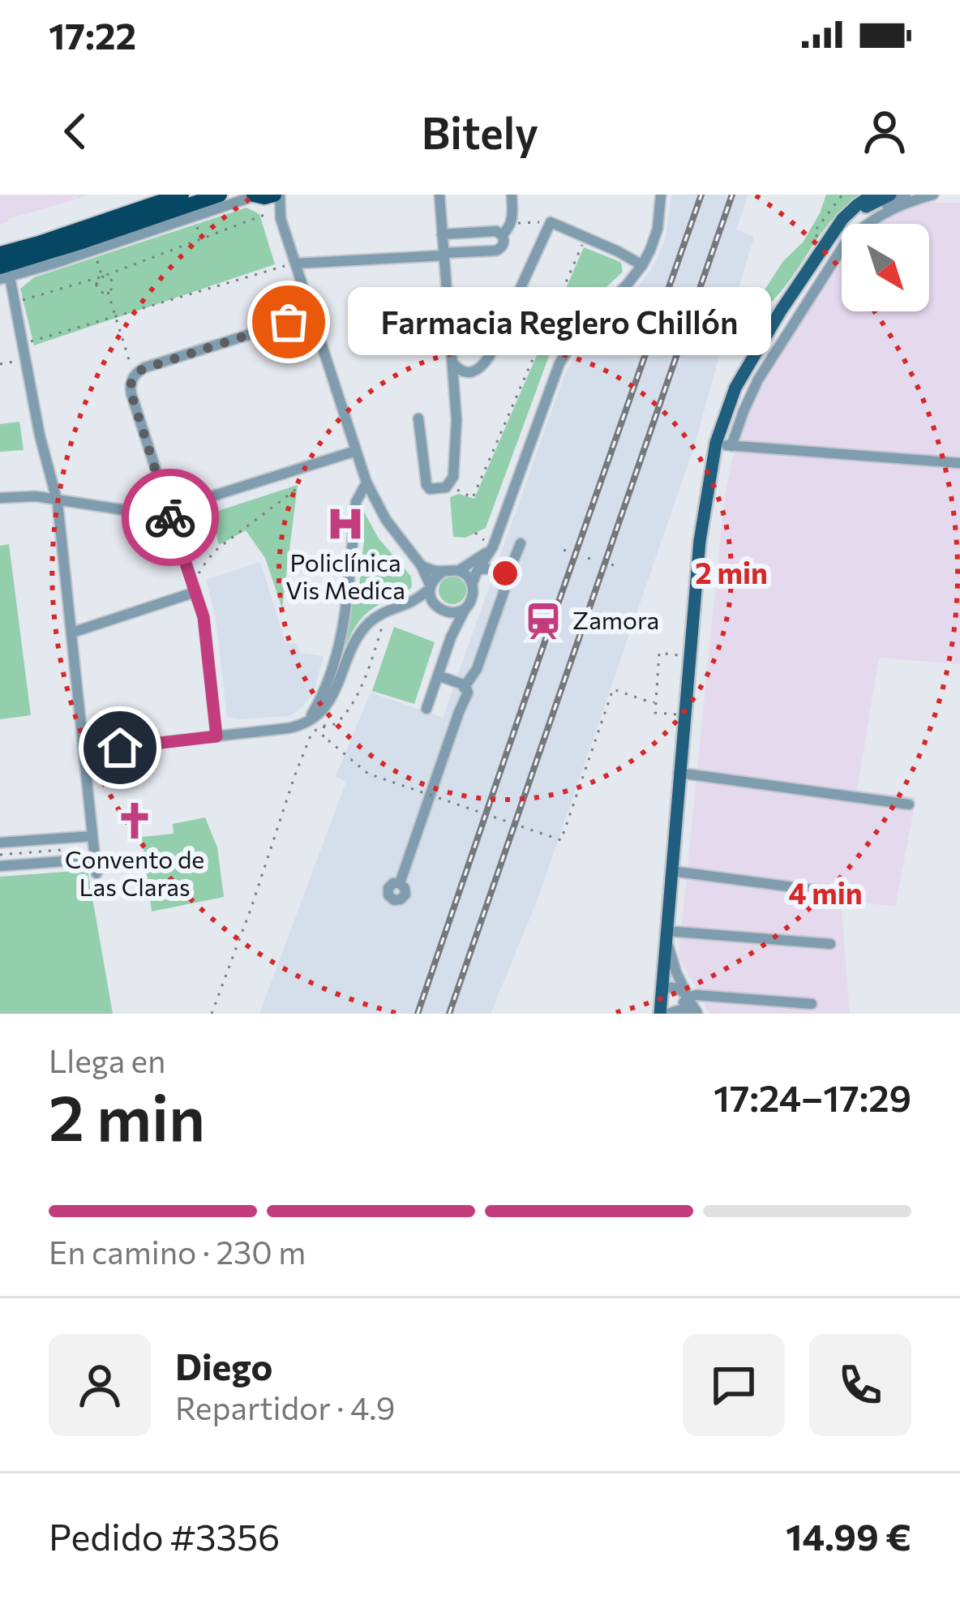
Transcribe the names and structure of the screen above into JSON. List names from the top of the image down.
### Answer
{
  "places": {
    "other": ["Farmacia Reglero Chillón"],
    "hospital": ["Policlínica Vis Medica"],
    "station": ["Zamora"],
    "church": ["Convento de Las Claras"]
  },
  "north": "bottom right",
  "page": {
    "status": "17:22",
    "header": "Bitely",
    "bubble": "Farmacia Reglero Chillón",
    "heading": ["2 min", "Llega en", "17:24–17:29"],
    "panel": [
      "Diego",
      "Repartidor · 4.9",
      "Pedido #3356",
      "14.99 €"
    ],
    "bar": "En camino · 230 m"
  },
  "rings": ["2 min", "4 min"]
}
